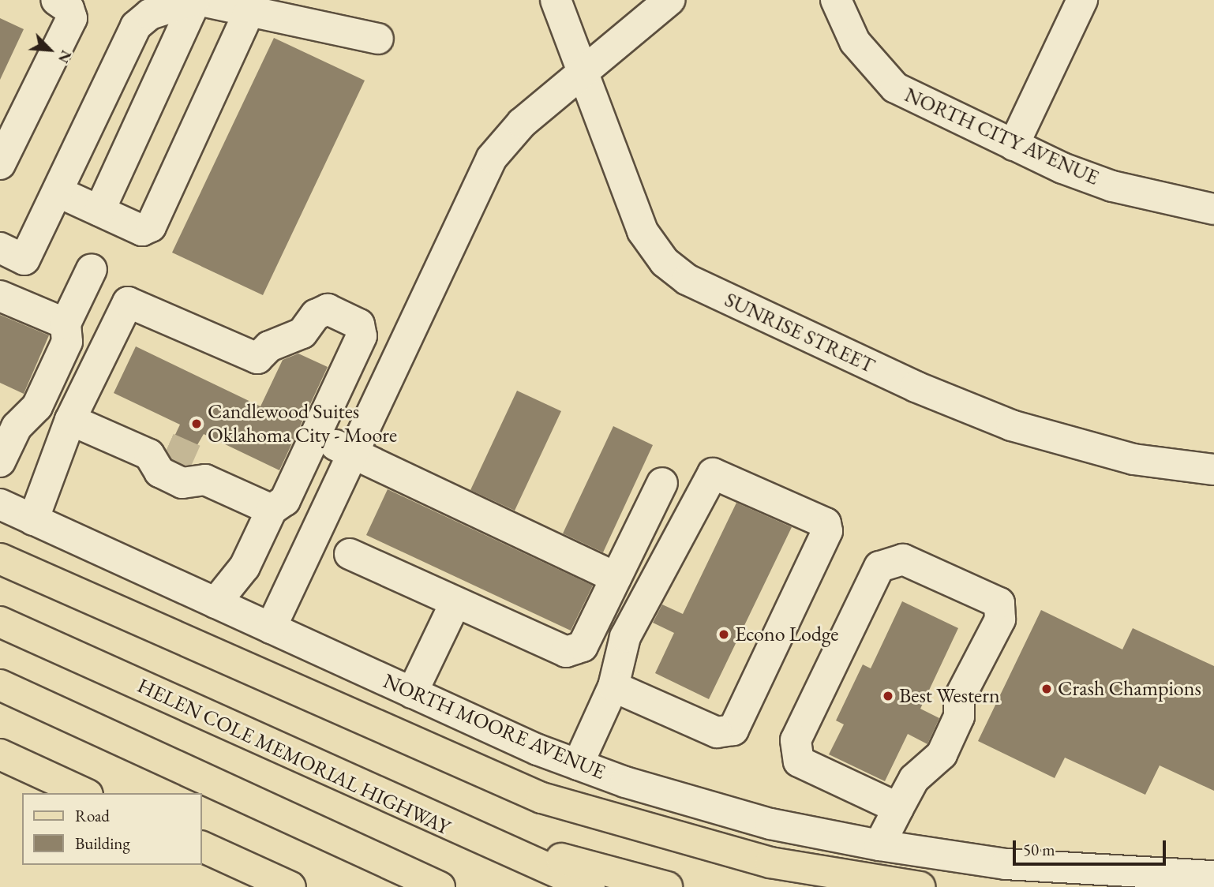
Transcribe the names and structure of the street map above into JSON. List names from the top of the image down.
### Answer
{
  "streets": {
    "main road": ["HELEN COLE MEMORIAL HIGHWAY"],
    "street": ["NORTH CITY AVENUE", "SUNRISE STREET", "NORTH MOORE AVENUE"]
  },
  "places": [
    "Candlewood Suites Oklahoma City - Moore",
    "Econo Lodge",
    "Crash Champions",
    "Best Western"
  ],
  "legend": ["Road", "Building"],
  "scale_bar": "50 m",
  "north": "bottom right"
}
